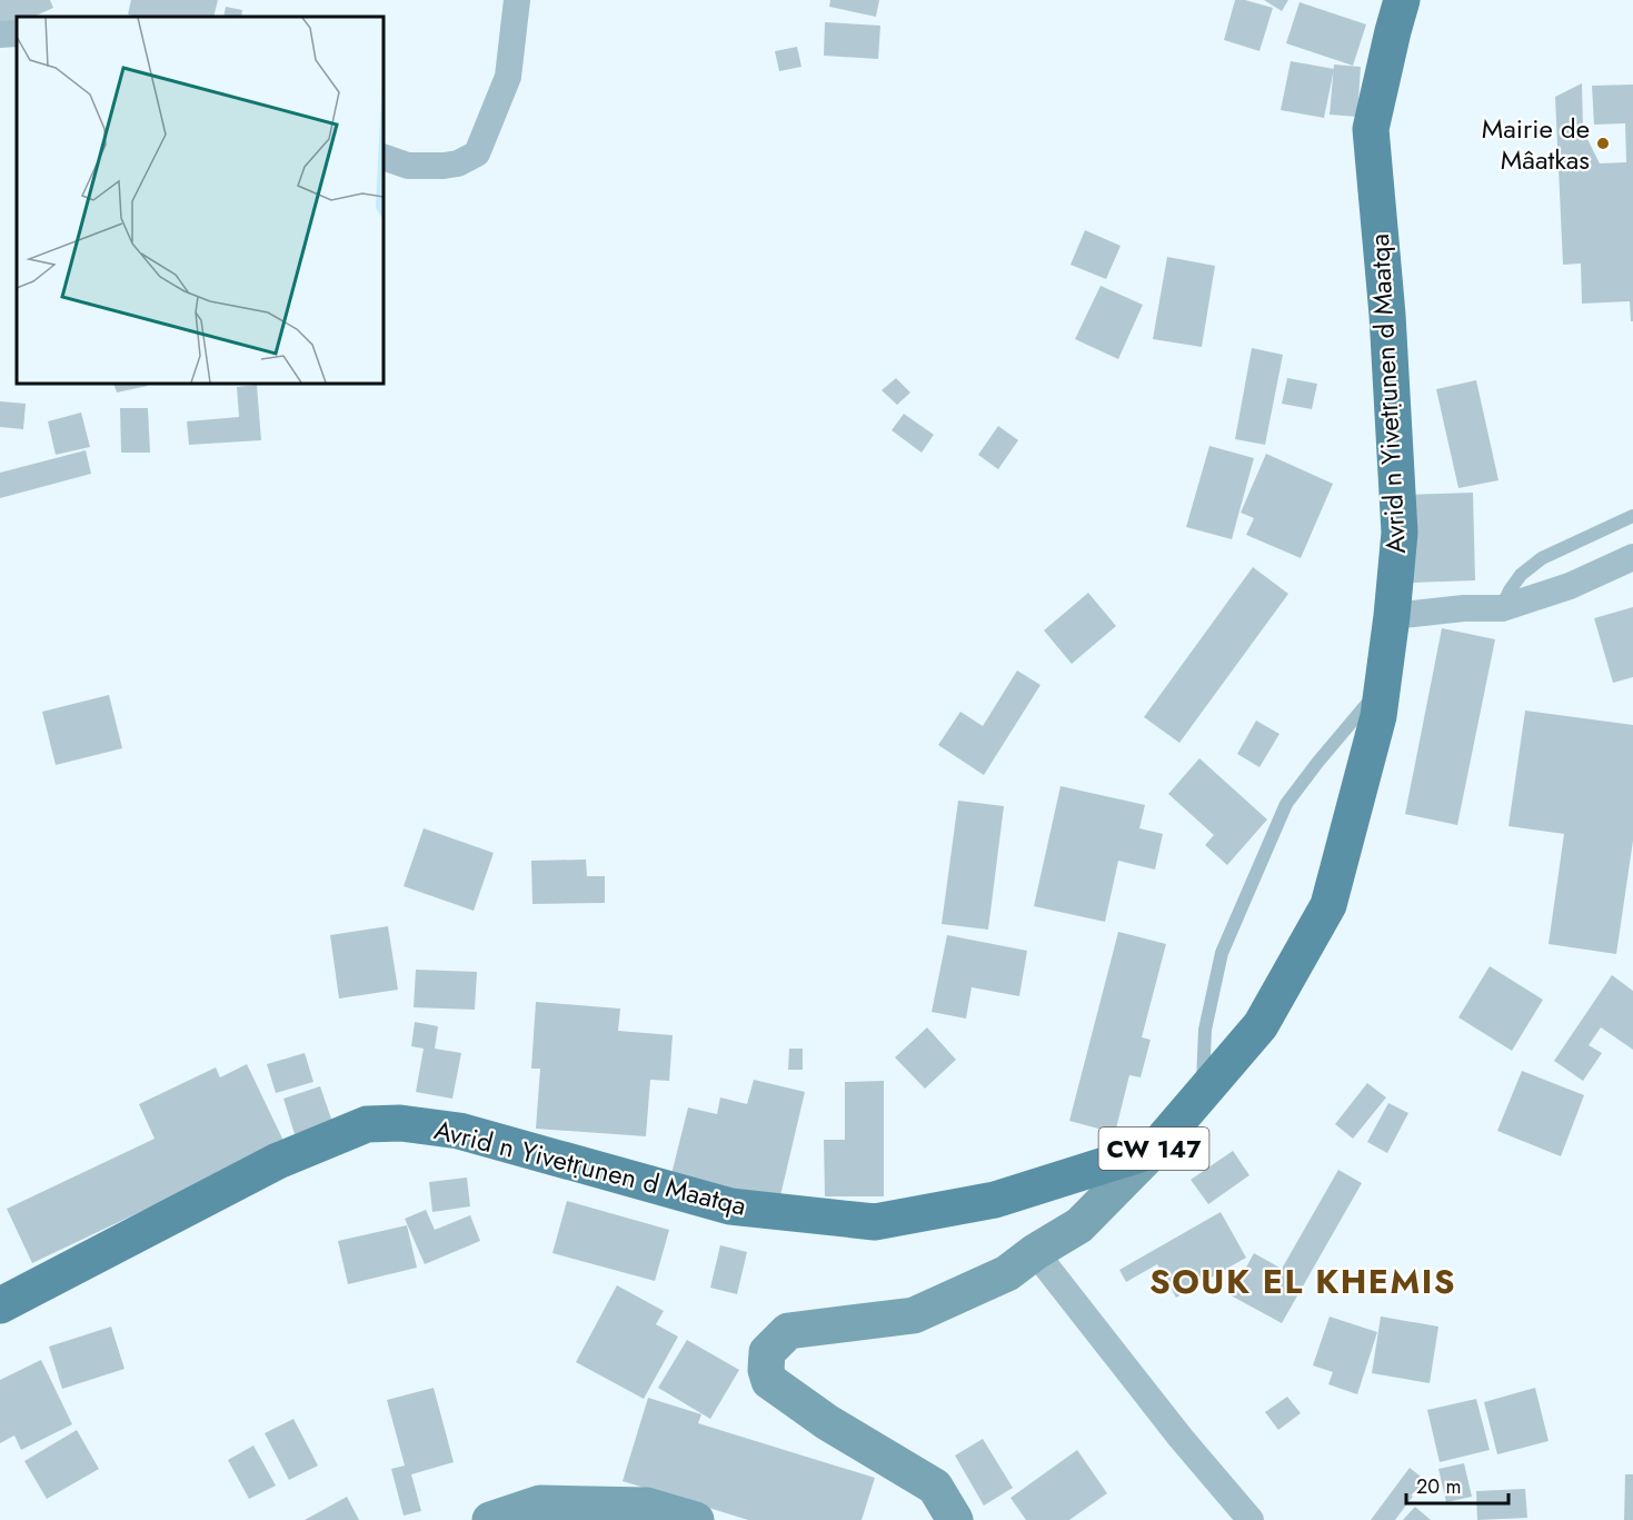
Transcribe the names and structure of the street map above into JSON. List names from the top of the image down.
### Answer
{
  "streets": {
    "main road": ["Avrid n Yivetṛunen d Maatqa", "CW 147"]
  },
  "districts": ["SOUK EL KHEMIS"],
  "places": ["Mairie de Mâatkas"],
  "scale_bar": "20 m"
}
